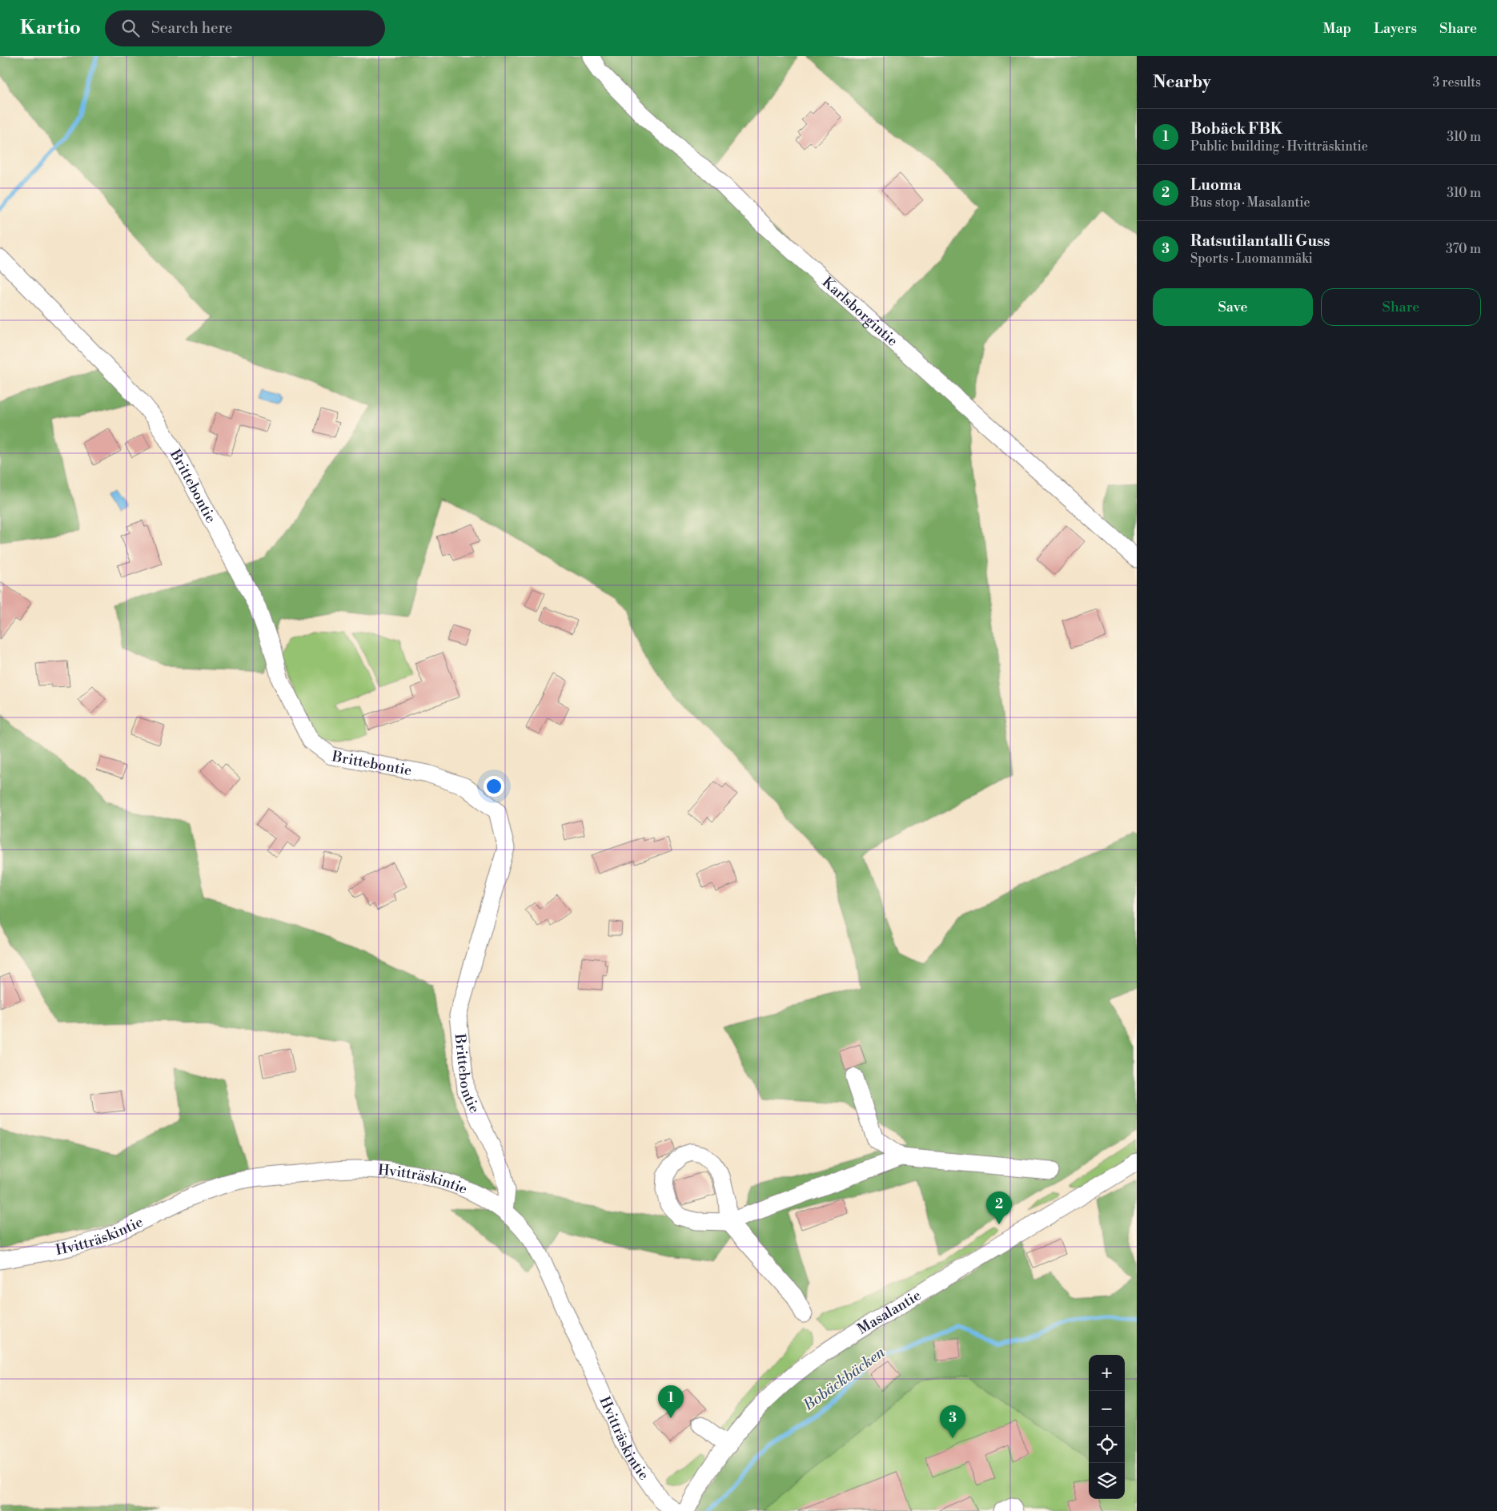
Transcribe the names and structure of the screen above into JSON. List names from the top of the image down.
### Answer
{
  "streets": {
    "street": [
      "Karlsborgintie",
      "Brittebontie",
      "Hvitträskintie",
      "Masalantie"
    ]
  },
  "crossings": [
    ["Brittebontie", "Hvitträskintie"]
  ],
  "water": ["Bobäckbäcken"],
  "page": {
    "header": "Kartio",
    "search": "Search here",
    "nav": ["Map", "Layers", "Share"],
    "heading": ["Nearby", "3 results"],
    "list": [
      {
        "mark": "1",
        "name": "Bobäck FBK",
        "note": "Public building · Hvitträskintie",
        "value": "310 m"
      },
      {
        "mark": "2",
        "name": "Luoma",
        "note": "Bus stop · Masalantie",
        "value": "310 m"
      },
      {
        "mark": "3",
        "name": "Ratsutilantalli Guss",
        "note": "Sports · Luomanmäki",
        "value": "370 m"
      }
    ],
    "buttons": ["Save", "Share"],
    "pins": ["2", "1", "3"],
    "map_buttons": ["+", "−"]
  }
}
